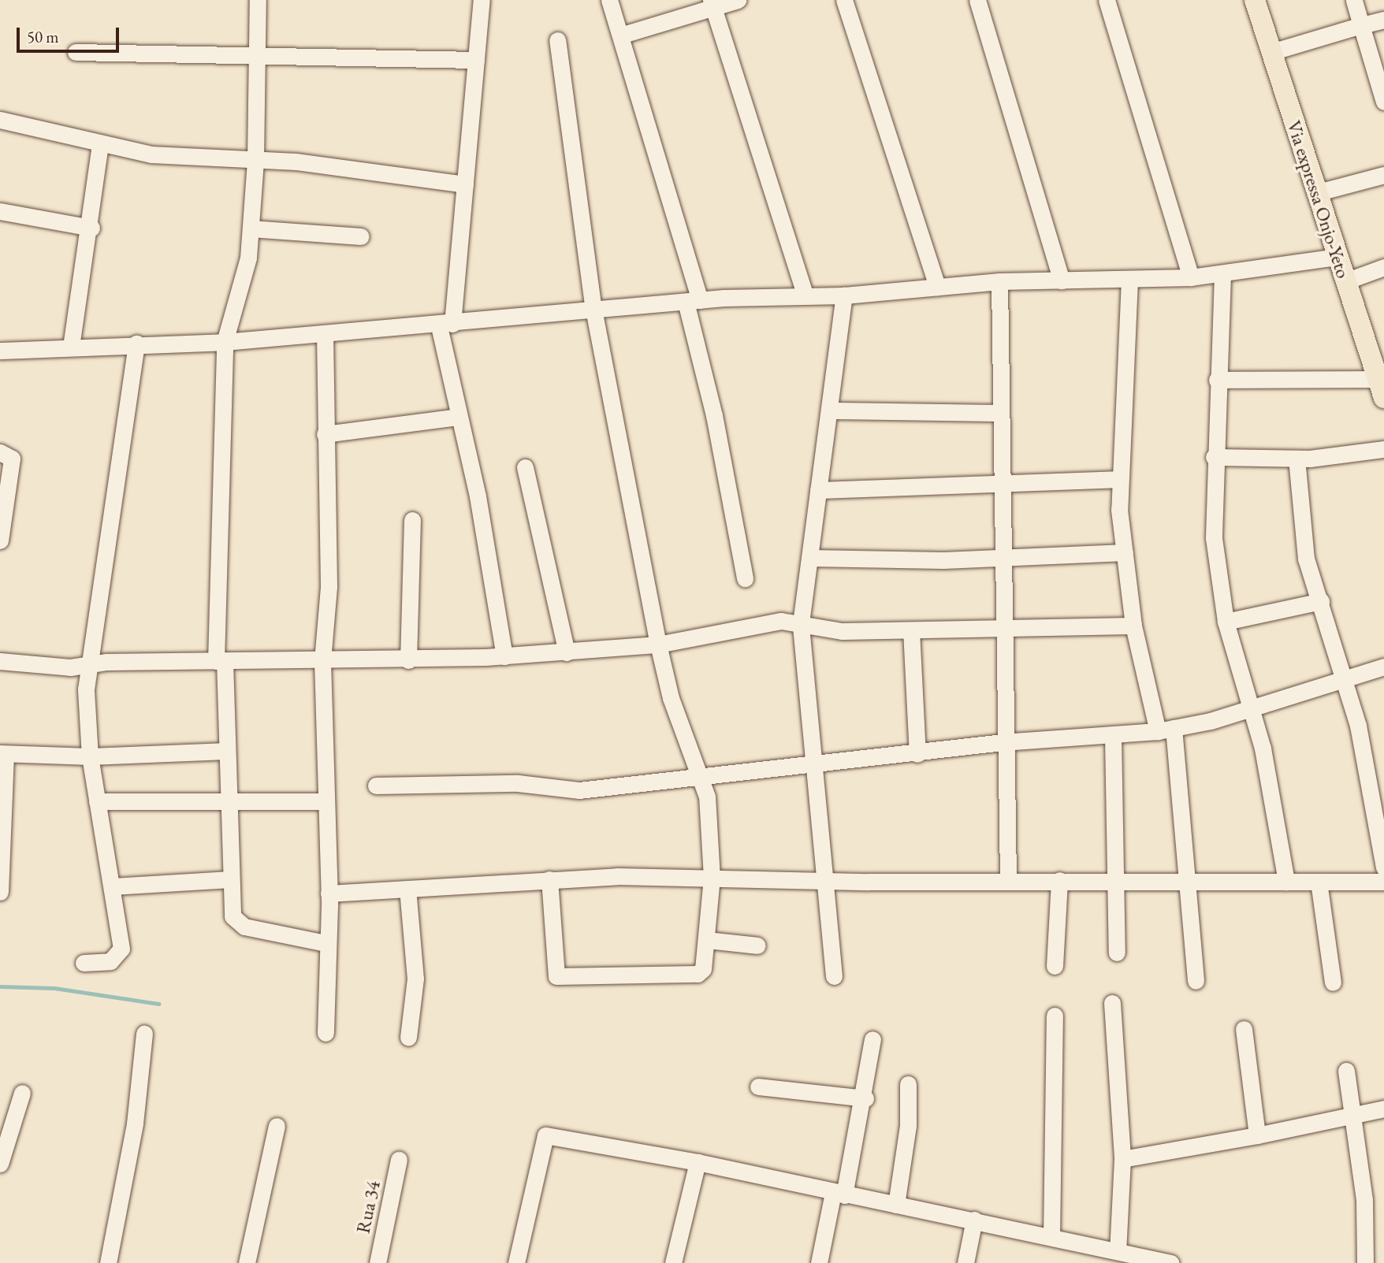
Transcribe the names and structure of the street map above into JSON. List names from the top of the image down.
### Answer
{
  "streets": {
    "main road": ["Via expressa Onjo-Yeto"],
    "street": ["Rua 34"]
  },
  "scale_bar": "50 m"
}
